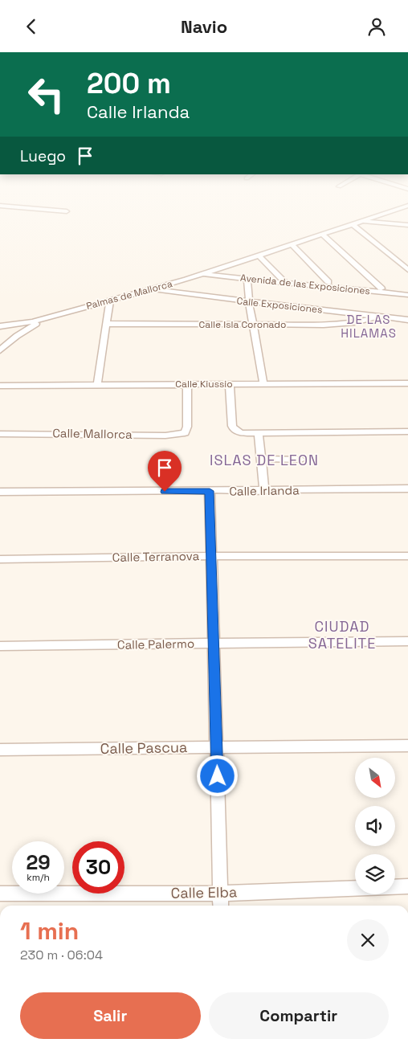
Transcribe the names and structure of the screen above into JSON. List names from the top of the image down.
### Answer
{
  "streets": {
    "street": [
      "Avenida de las Exposiciones",
      "Palmas de Mallorca",
      "Calle Exposiciones",
      "Calle Isla Coronado",
      "Calle Kiussio",
      "Calle Mallorca",
      "Calle Irlanda",
      "Calle Terranova",
      "Calle Palermo",
      "Calle Pascua",
      "Calle Elba"
    ]
  },
  "crossings": [
    ["Avenida de las Exposiciones", "Palmas de Mallorca"],
    ["Palmas de Mallorca", "Calle Exposiciones"],
    ["Calle Exposiciones", "Calle Isla Coronado"],
    ["Calle Kiussio", "Calle Mallorca"]
  ],
  "districts": ["DE LAS HILAMAS", "ISLAS DE LEON", "CIUDAD SATELITE"],
  "north": "bottom right",
  "page": {
    "header": "Navio",
    "turn": ["200 m", "Calle Irlanda"],
    "then": "Luego",
    "speed": "29 km/h",
    "limit": "30",
    "heading": ["1 min", "230 m · 06:04"],
    "buttons": ["Salir", "Compartir"]
  }
}
